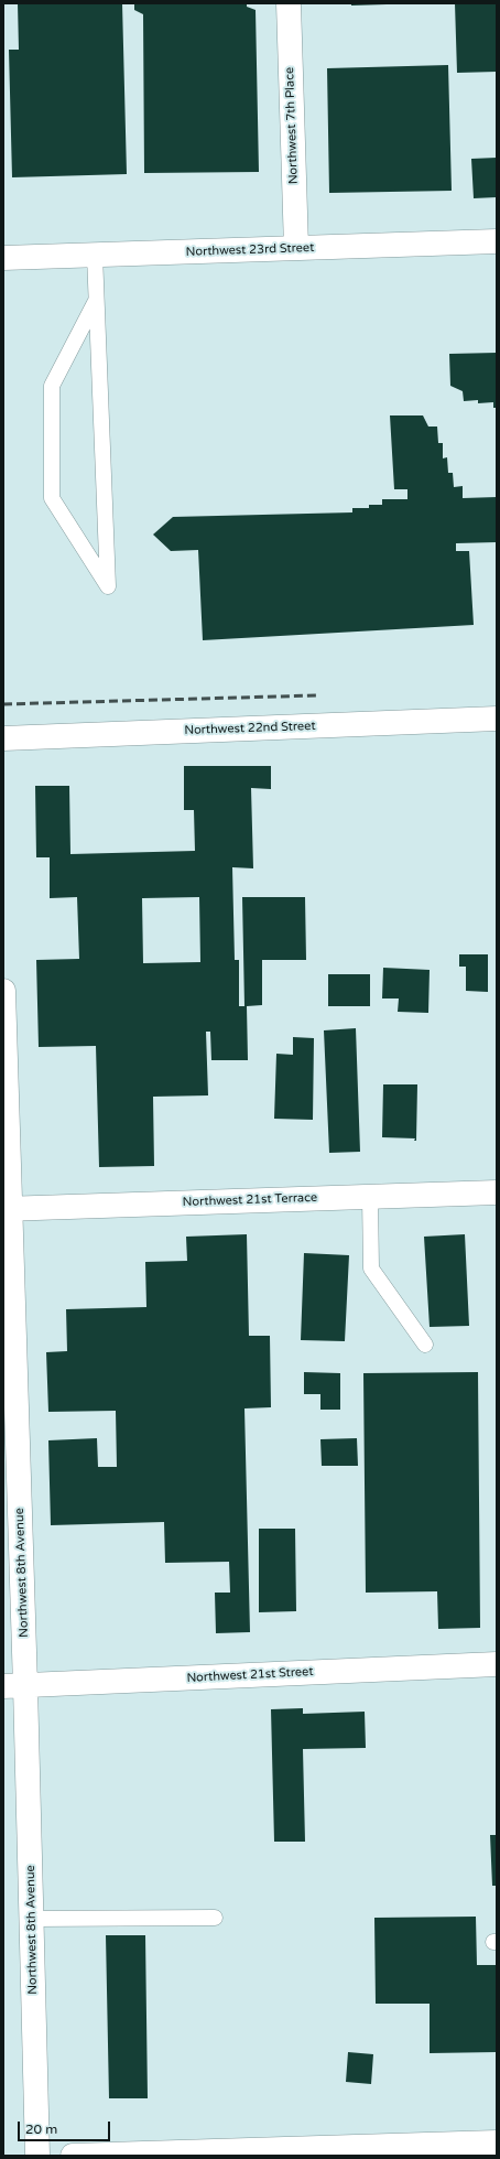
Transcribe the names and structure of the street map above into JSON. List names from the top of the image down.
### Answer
{
  "streets": {
    "street": [
      "Northwest 7th Place",
      "Northwest 23rd Street",
      "Northwest 22nd Street",
      "Northwest 21st Terrace",
      "Northwest 8th Avenue",
      "Northwest 21st Street"
    ]
  },
  "crossings": [
    ["Northwest 7th Place", "Northwest 23rd Street"],
    ["Northwest 21st Terrace", "Northwest 8th Avenue"],
    ["Northwest 8th Avenue", "Northwest 21st Street"]
  ],
  "scale_bar": "20 m"
}
